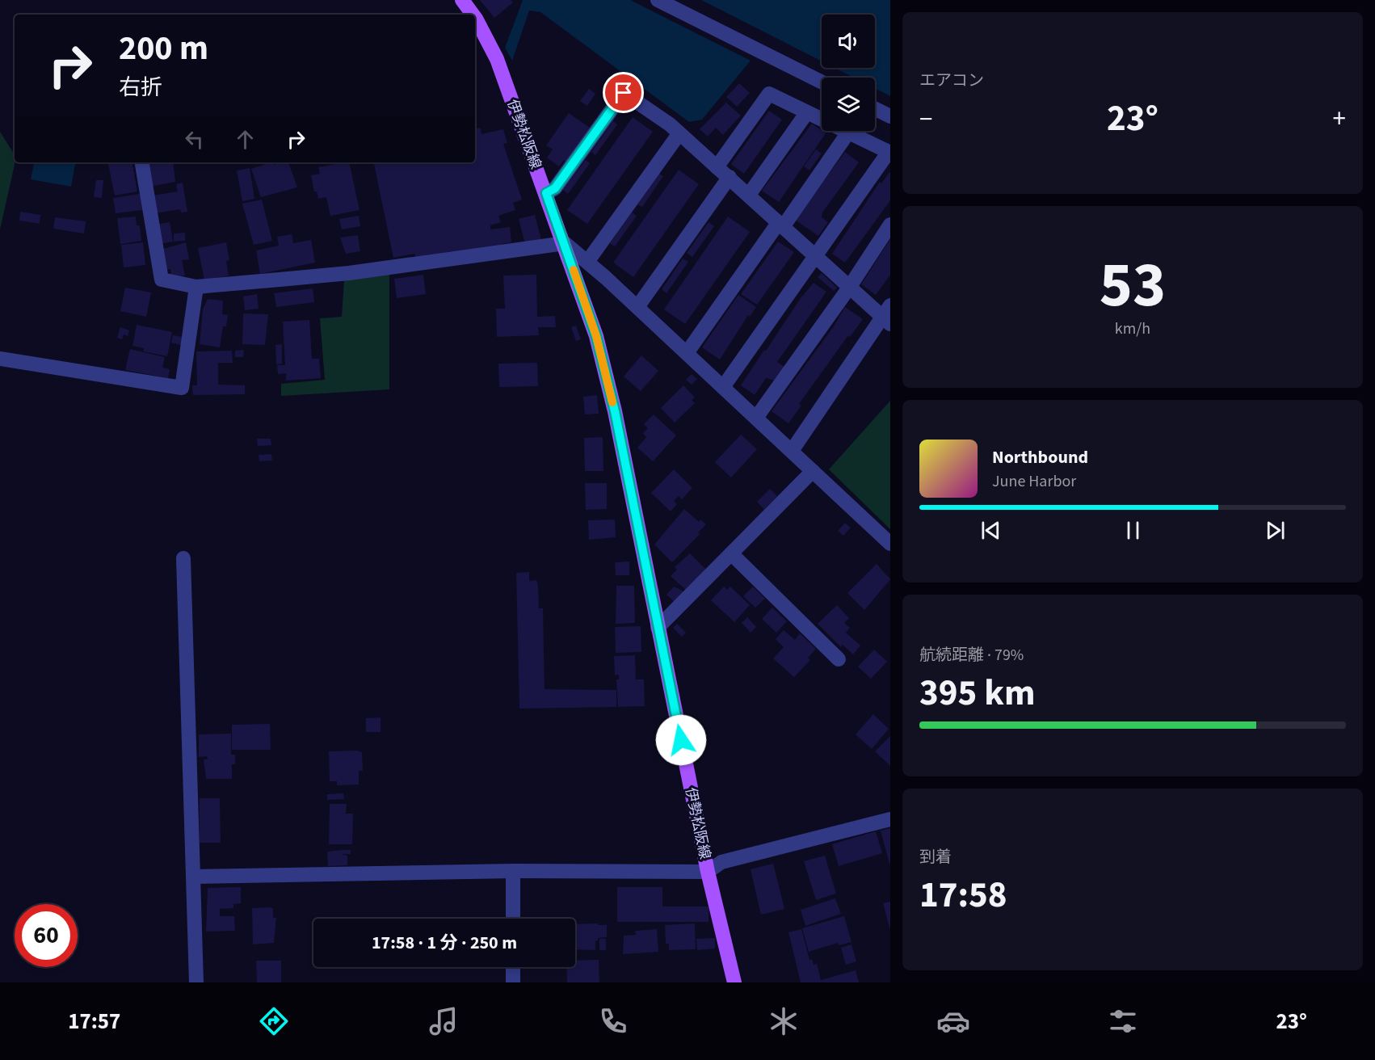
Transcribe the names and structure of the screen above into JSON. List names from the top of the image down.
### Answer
{
  "streets": {
    "main road": ["伊勢松阪線"]
  },
  "page": {
    "tile": [
      "エアコン",
      ["53", "km/h"],
      ["航続距離 · 79%", "395 km"],
      ["到着", "17:58"]
    ],
    "turn": ["200 m", "右折"],
    "heat": ["−", "23°", "+"],
    "song": ["Northbound", "June Harbor"],
    "limit": "60",
    "trip": "17:58 · 1 分 · 250 m",
    "tabs": ["17:57", "23°"]
  }
}
